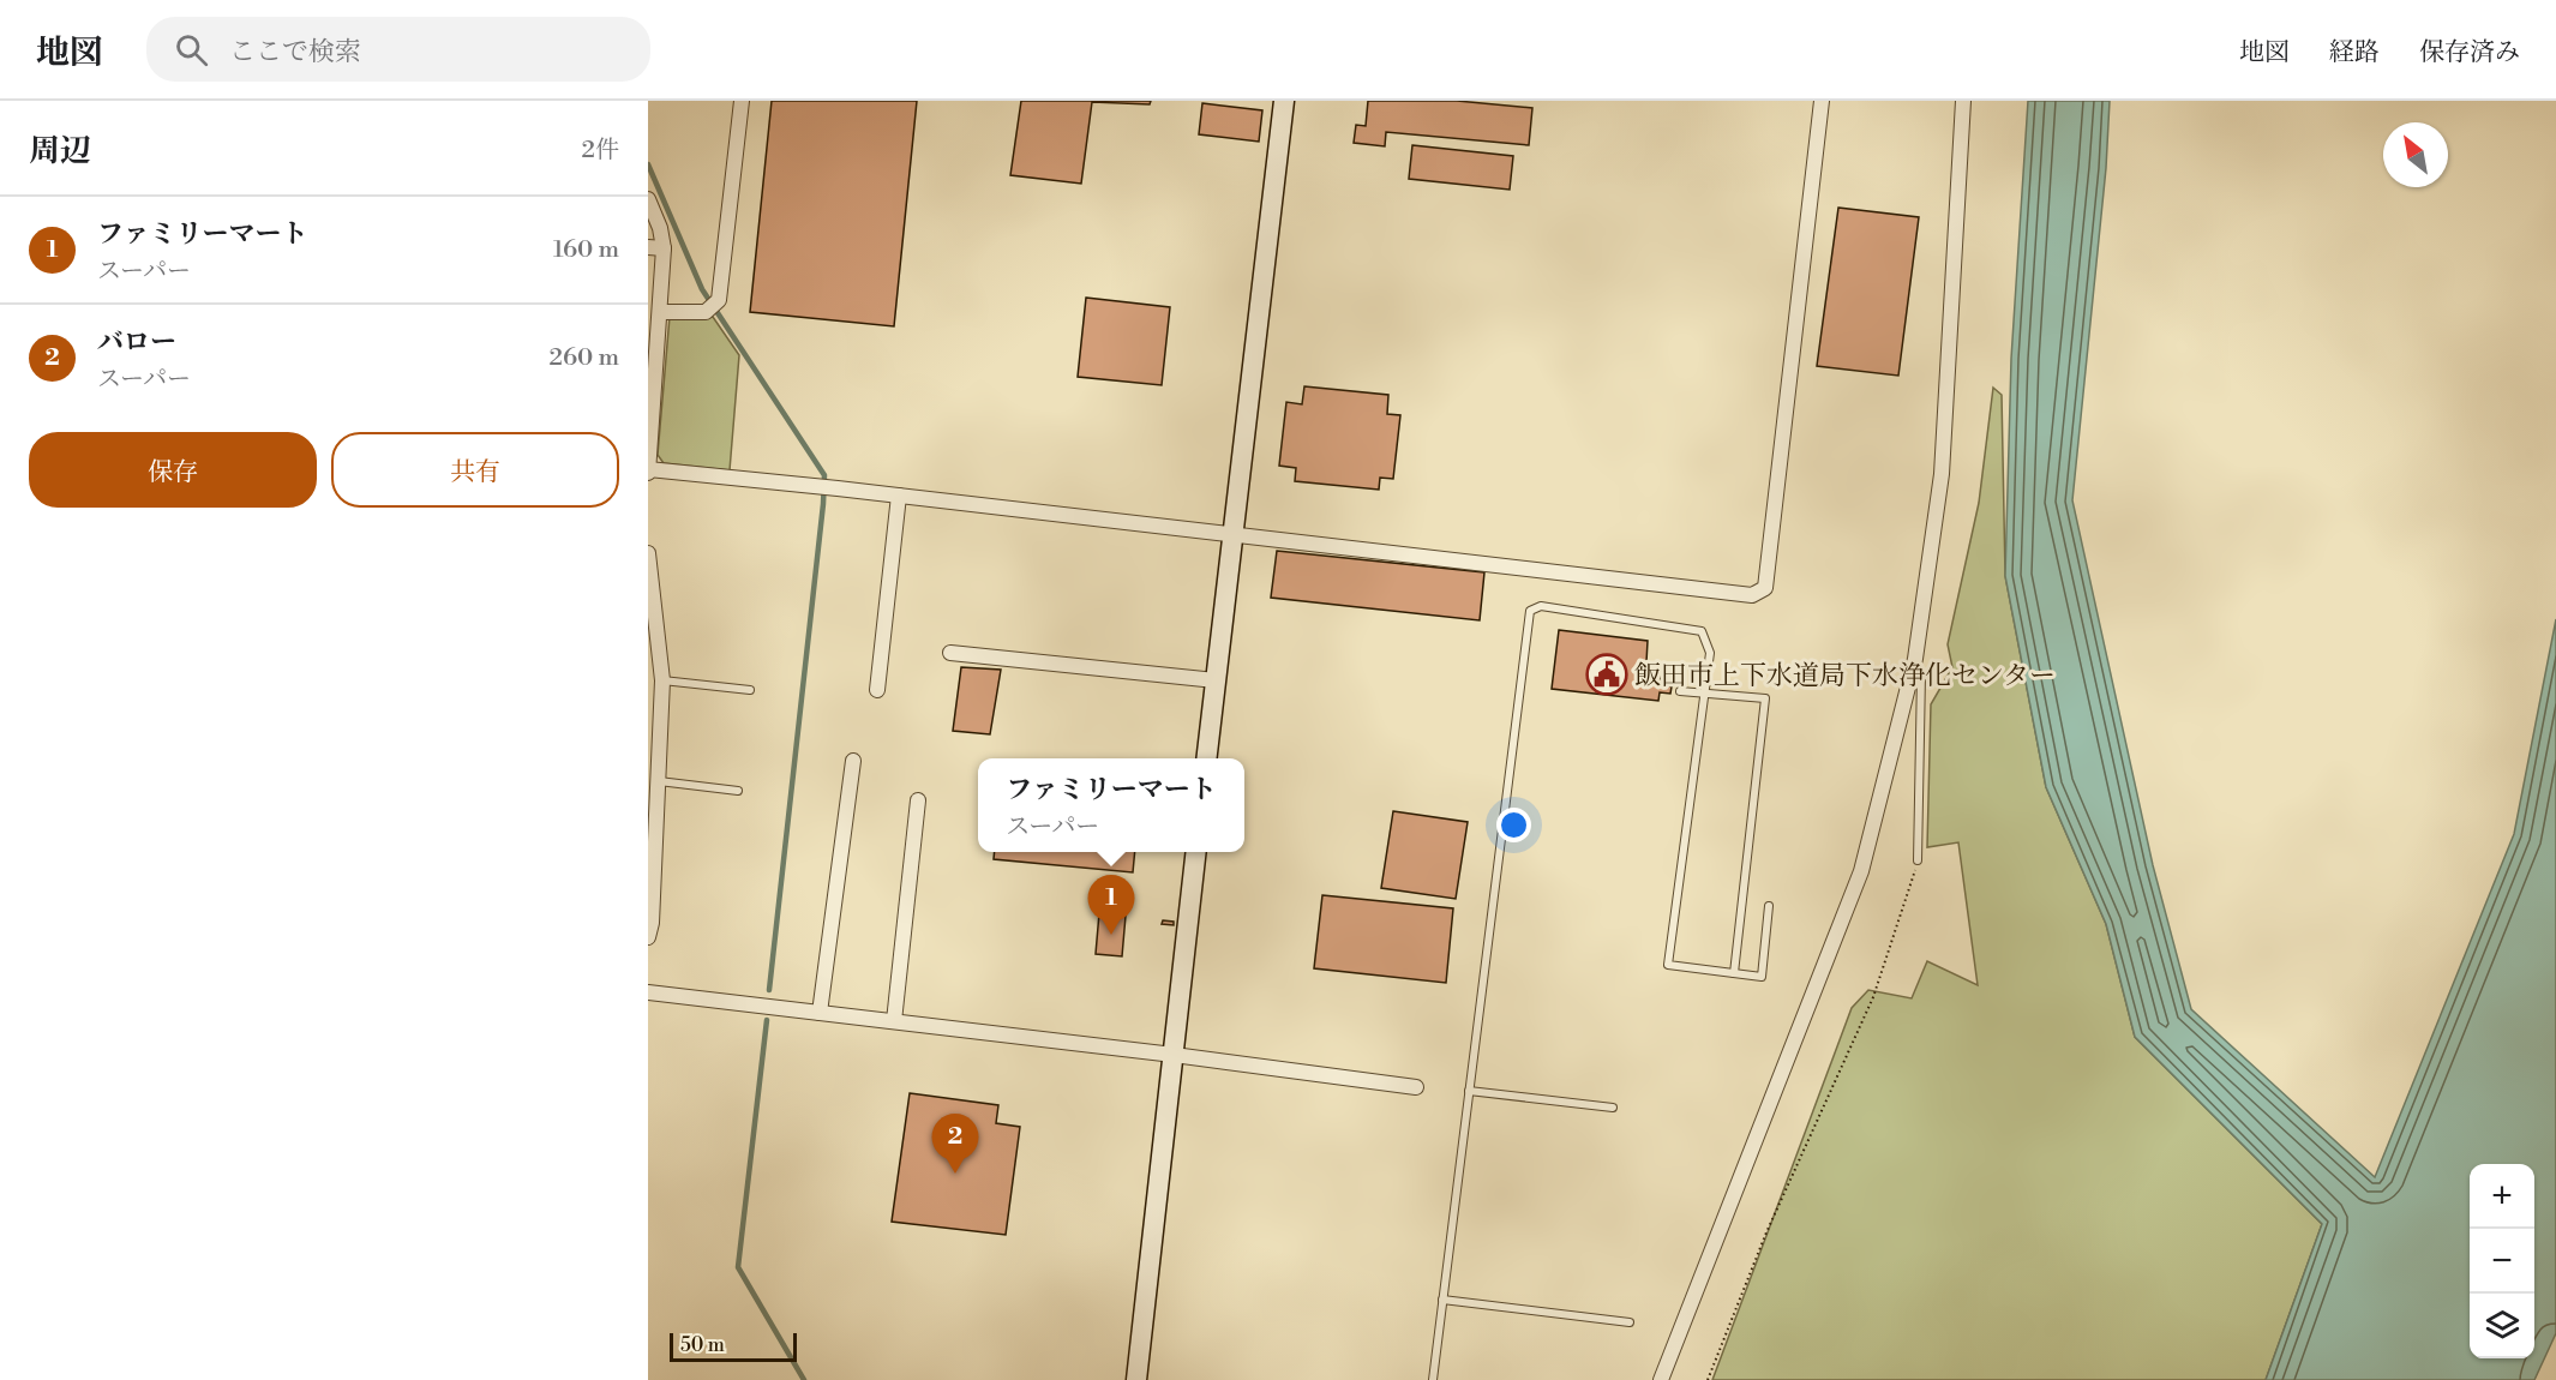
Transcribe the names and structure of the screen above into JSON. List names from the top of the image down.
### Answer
{
  "places": {
    "public building": ["飯田市上下水道局下水浄化センター"]
  },
  "scale_bar": "50 m",
  "north": "top left",
  "page": {
    "header": "地図",
    "search": "ここで検索",
    "nav": ["地図", "経路", "保存済み"],
    "heading": ["周辺", "2件"],
    "list": [
      {
        "mark": "1",
        "name": "ファミリーマート",
        "note": "スーパー",
        "value": "160 m"
      },
      {
        "mark": "2",
        "name": "バロー",
        "note": "スーパー",
        "value": "260 m"
      }
    ],
    "buttons": ["保存", "共有"],
    "popup": ["ファミリーマート", "スーパー"],
    "pins": ["1", "2"],
    "map_buttons": ["+", "−"],
    "scale": "50 m"
  }
}
